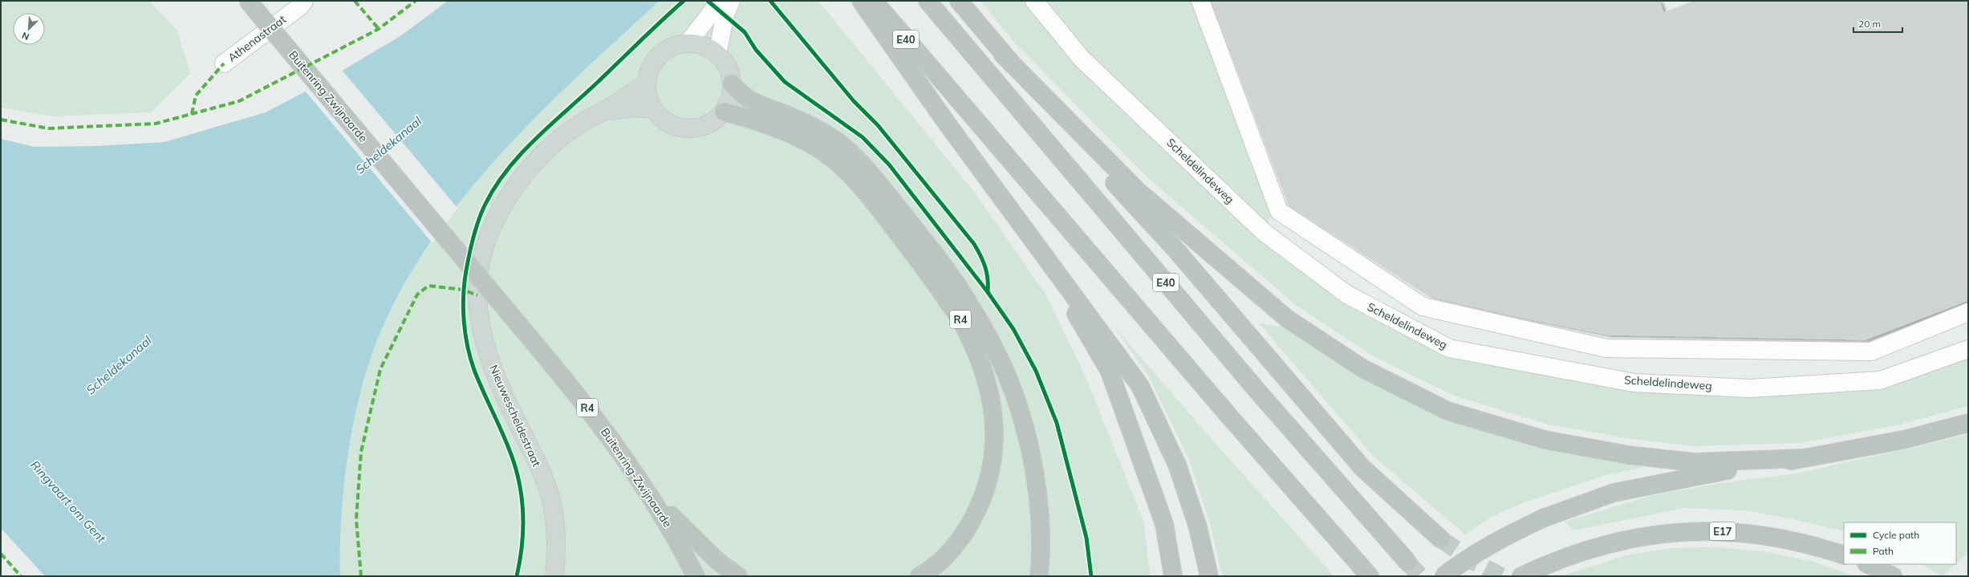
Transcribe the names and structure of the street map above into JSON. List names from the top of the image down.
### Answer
{
  "streets": {
    "highway": [
      "E40",
      "Buitenring Zwijnaarde",
      "R4",
      "Buitenring-Zwijnaarde",
      "E17"
    ],
    "main road": ["Nieuwescheldestraat"],
    "street": ["Athenastraat", "Scheldelindeweg"]
  },
  "crossings": [
    ["Buitenring Zwijnaarde", "Buitenring-Zwijnaarde"],
    ["R4", "Nieuwescheldestraat"],
    ["R4", "Buitenring-Zwijnaarde"]
  ],
  "water": ["Scheldekanaal", "Ringvaart om Gent"],
  "legend": ["Cycle path", "Path"],
  "scale_bar": "20 m",
  "north": "bottom left"
}
